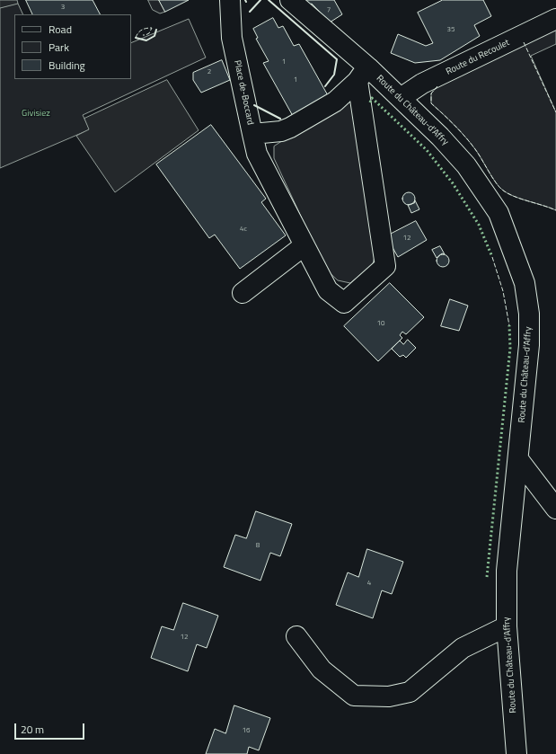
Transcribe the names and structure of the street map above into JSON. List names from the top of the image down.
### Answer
{
  "streets": {
    "street": ["Route du Recoulet", "Place de-Boccard", "Route du Château-d'Affry"]
  },
  "crossings": [
    ["Route du Recoulet", "Route du Château-d'Affry"],
    ["Place de-Boccard", "Route du Château-d'Affry"]
  ],
  "parks": ["Givisiez"],
  "house_numbers": [
    "3",
    "7",
    "35",
    "1",
    "2",
    "1",
    "4c",
    "12",
    "10",
    "8",
    "4",
    "12",
    "16"
  ],
  "legend": ["Road", "Park", "Building"],
  "scale_bar": "20 m"
}
